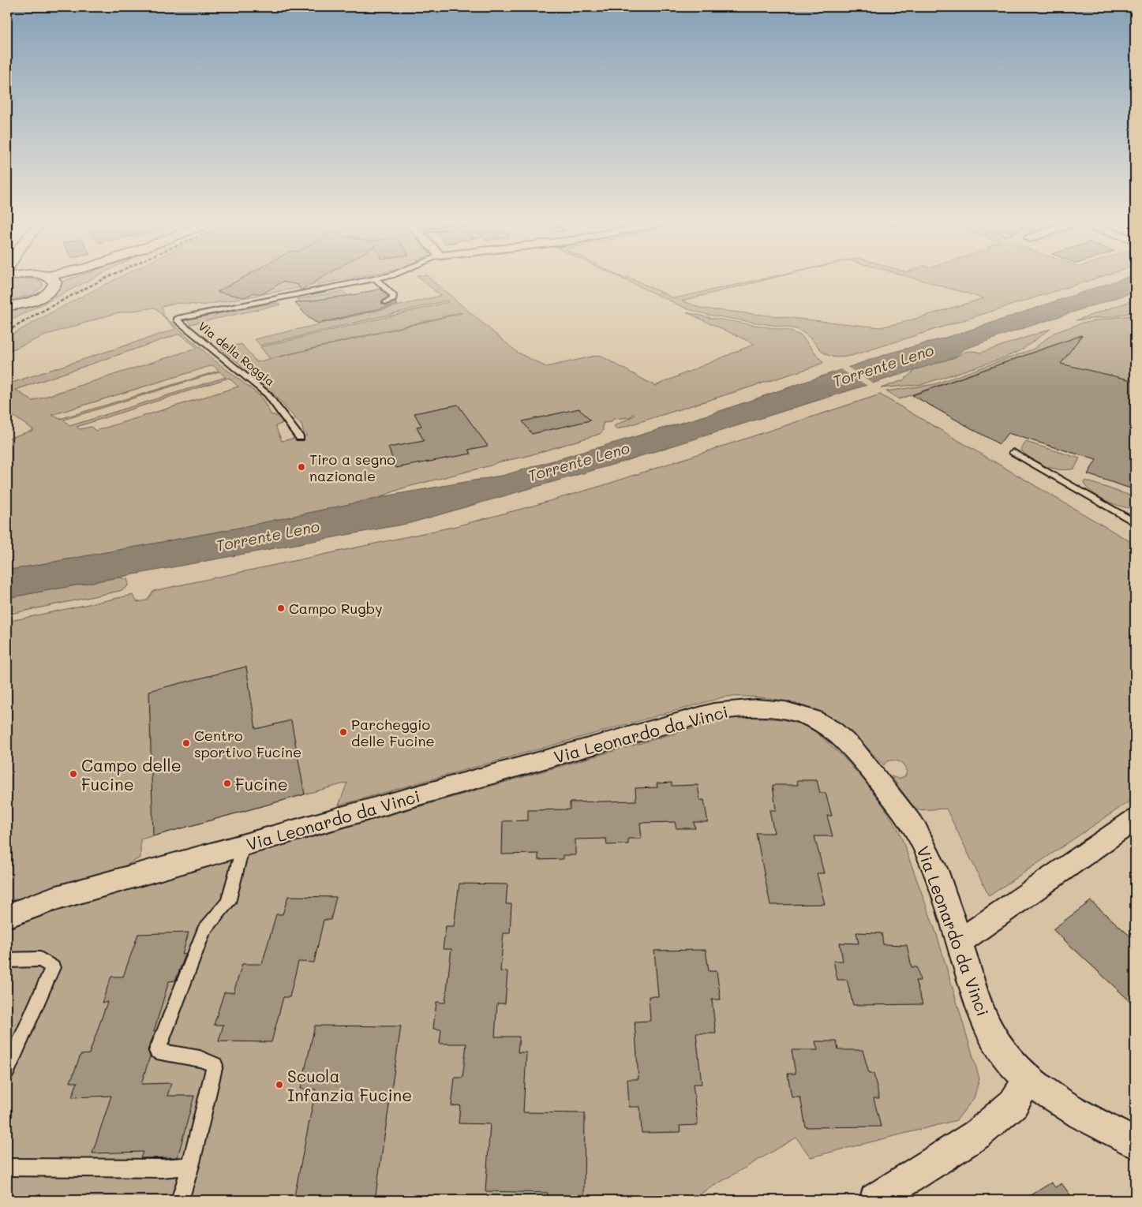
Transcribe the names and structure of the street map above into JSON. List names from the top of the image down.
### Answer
{
  "streets": {
    "street": ["Via Leonardo da Vinci"],
    "lane": ["Via della Roggia"]
  },
  "water": ["Torrente Leno"],
  "places": [
    "Tiro a segno nazionale",
    "Campo Rugby",
    "Parcheggio delle Fucine",
    "Centro sportivo Fucine",
    "Campo delle Fucine",
    "Fucine",
    "Scuola Infanzia Fucine"
  ]
}
